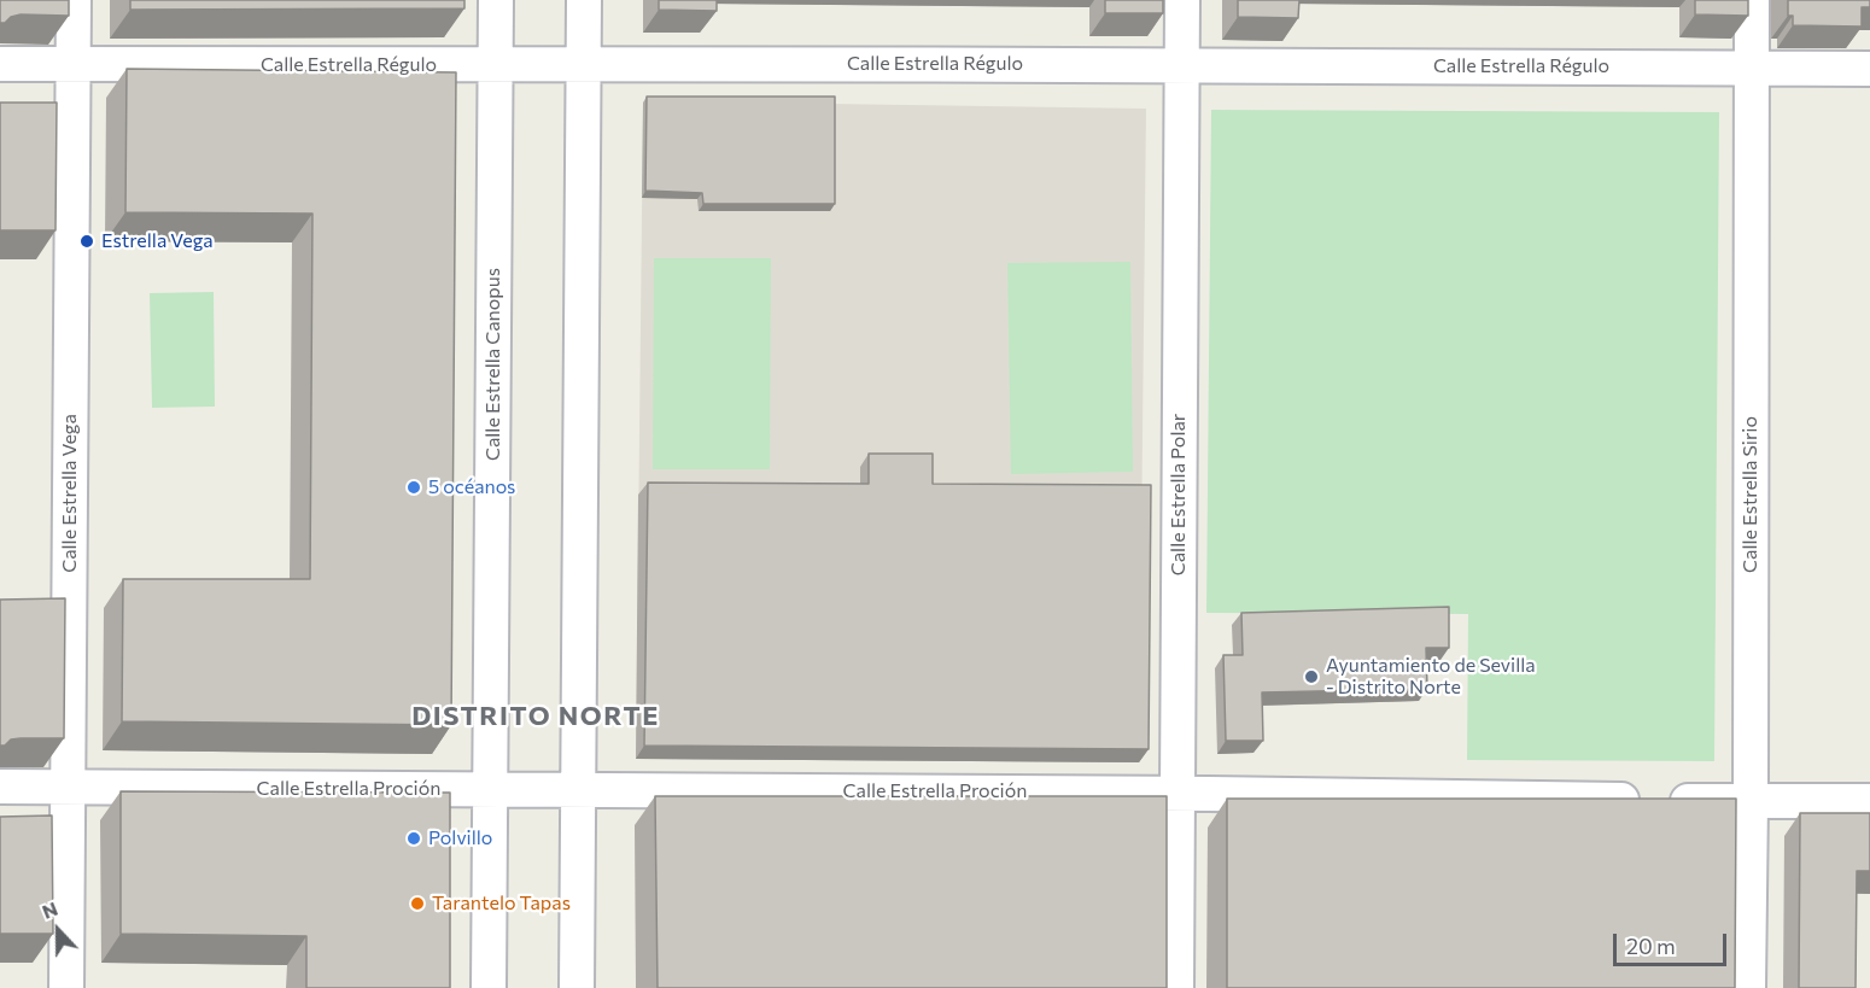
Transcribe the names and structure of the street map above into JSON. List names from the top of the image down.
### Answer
{
  "streets": {
    "street": [
      "Calle Estrella Régulo",
      "Calle Estrella Canopus",
      "Calle Estrella Vega",
      "Calle Estrella Polar",
      "Calle Estrella Sirio",
      "Calle Estrella Proción"
    ]
  },
  "crossings": [
    ["Calle Estrella Régulo", "Calle Estrella Canopus"],
    ["Calle Estrella Régulo", "Calle Estrella Vega"],
    ["Calle Estrella Régulo", "Calle Estrella Polar"],
    ["Calle Estrella Régulo", "Calle Estrella Sirio"],
    ["Calle Estrella Canopus", "Calle Estrella Proción"],
    ["Calle Estrella Vega", "Calle Estrella Proción"],
    ["Calle Estrella Polar", "Calle Estrella Proción"],
    ["Calle Estrella Sirio", "Calle Estrella Proción"]
  ],
  "districts": ["DISTRITO NORTE"],
  "places": [
    "Estrella Vega",
    "5 océanos",
    "Ayuntamiento de Sevilla - Distrito Norte",
    "Polvillo",
    "Tarantelo Tapas"
  ],
  "scale_bar": "20 m",
  "north": "top"
}
